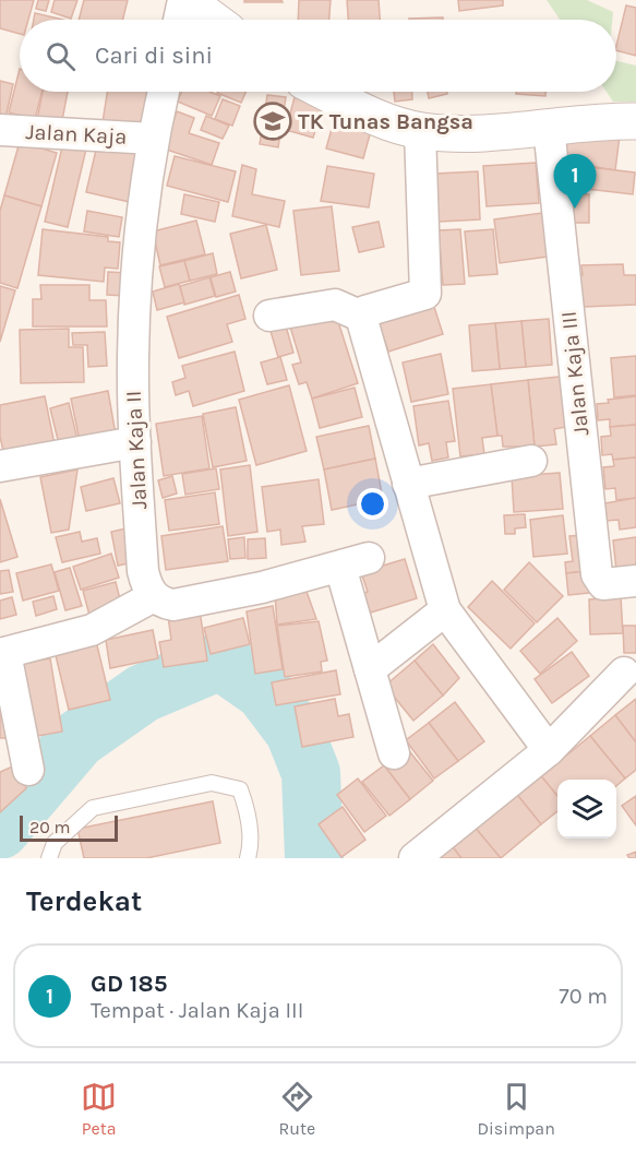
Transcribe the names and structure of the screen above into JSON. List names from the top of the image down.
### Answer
{
  "streets": {
    "street": ["Jalan Kaja", "Jalan Kaja III", "Jalan Kaja II"]
  },
  "crossings": [
    ["Jalan Kaja", "Jalan Kaja II"]
  ],
  "places": {
    "school or university": ["TK Tunas Bangsa"]
  },
  "scale_bar": "20 m",
  "page": {
    "search": "Cari di sini",
    "pins": "1",
    "scale": "20 m",
    "heading": "Terdekat",
    "list": [
      {
        "mark": "1",
        "name": "GD 185",
        "note": "Tempat · Jalan Kaja III",
        "value": "70 m"
      }
    ],
    "nav": ["Peta", "Rute", "Disimpan"]
  }
}
